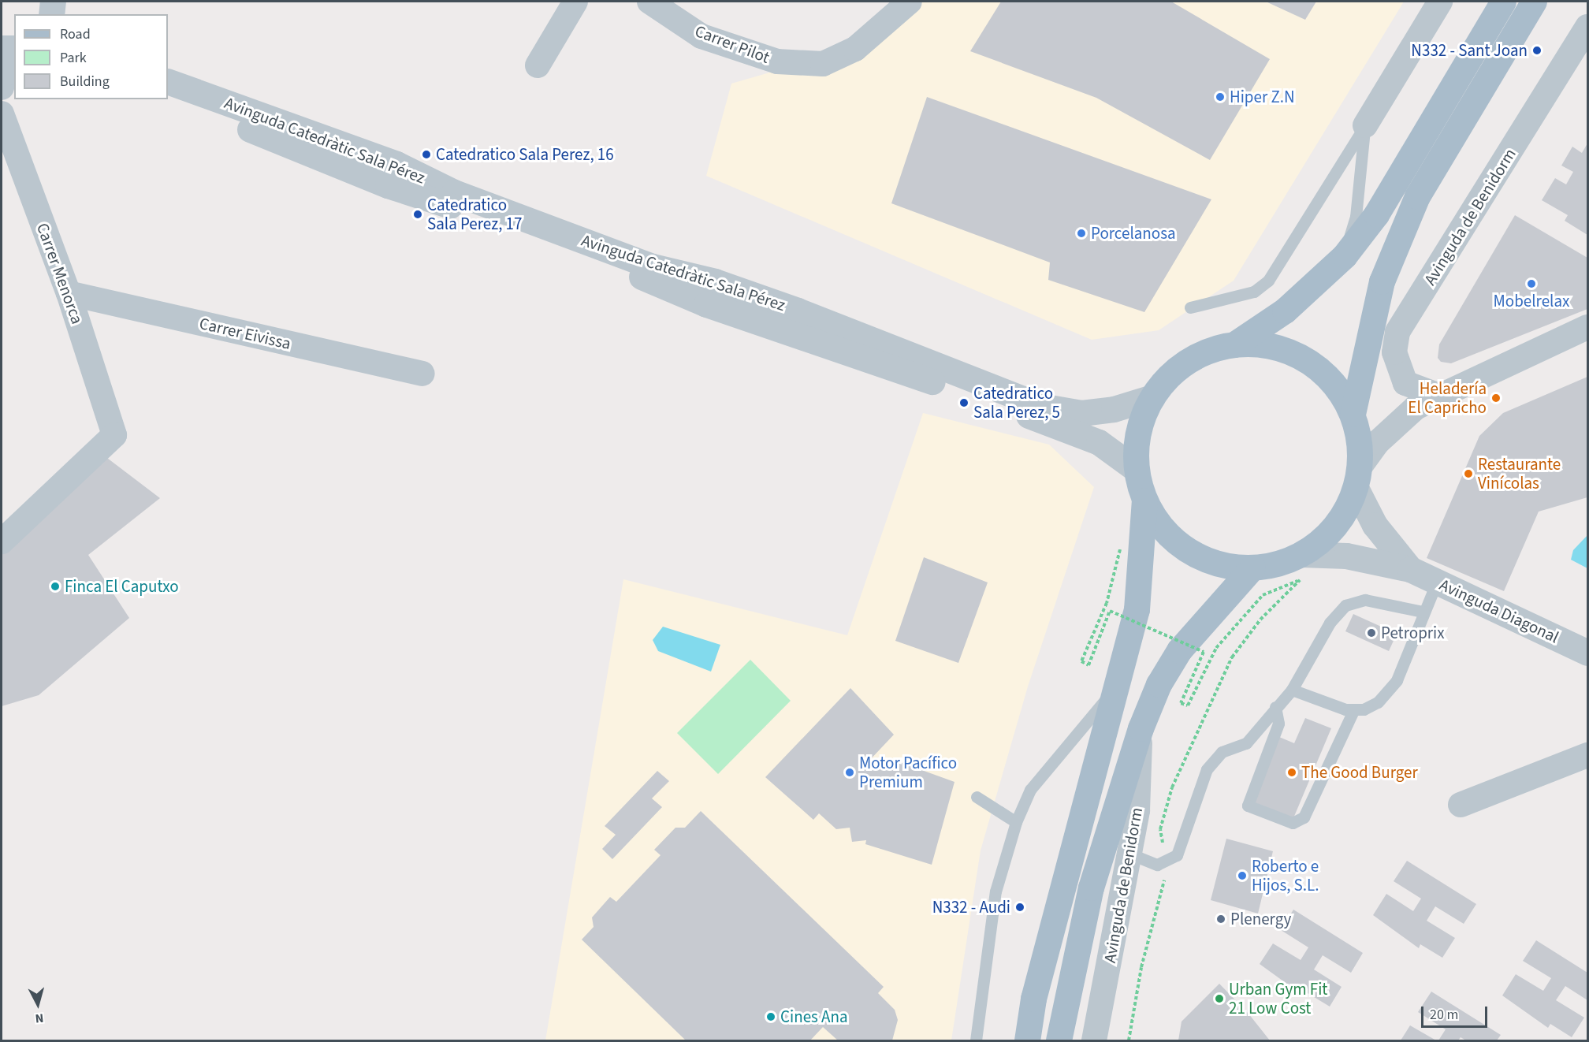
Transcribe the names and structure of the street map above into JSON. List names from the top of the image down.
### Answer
{
  "streets": {
    "street": [
      "Carrer Pilot",
      "Avinguda Catedràtic Sala Pérez",
      "Avinguda de Benidorm",
      "Carrer Menorca",
      "Carrer Eivissa",
      "Avinguda Diagonal"
    ]
  },
  "crossings": [
    ["Carrer Menorca", "Carrer Eivissa"]
  ],
  "places": [
    "N332 - Sant Joan",
    "Hiper Z.N",
    "Catedratico Sala Perez, 16",
    "Catedratico Sala Perez, 17",
    "Porcelanosa",
    "Mobelrelax",
    "Heladería El Capricho",
    "Catedratico Sala Perez, 5",
    "Restaurante Vinícolas",
    "Finca El Caputxo",
    "Petroprix",
    "Motor Pacífico Premium",
    "The Good Burger",
    "Roberto e Hijos, S.L.",
    "N332 - Audi",
    "Plenergy",
    "Urban Gym Fit 21 Low Cost",
    "Cines Ana"
  ],
  "legend": ["Road", "Park", "Building"],
  "scale_bar": "20 m",
  "north": "bottom"
}
